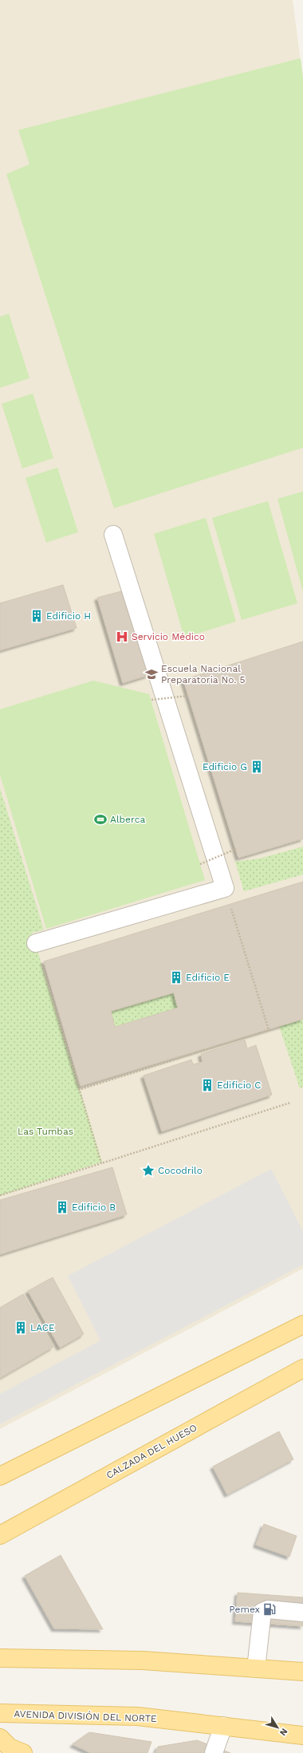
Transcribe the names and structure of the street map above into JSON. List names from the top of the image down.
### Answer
{
  "streets": {
    "main road": ["CALZADA DEL HUESO", "AVENIDA DIVISIÓN DEL NORTE"]
  },
  "parks": ["Las Tumbas"],
  "places": {
    "building": [
      "Edificio H",
      "Edificio G",
      "Edificio E",
      "Edificio C",
      "Edificio B",
      "LACE"
    ],
    "hospital": ["Servicio Médico"],
    "school or university": ["Escuela Nacional Preparatoria No. 5"],
    "sports": ["Alberca"],
    "place": ["Cocodrilo"],
    "fuel station": ["Pemex"]
  },
  "north": "bottom right"
}
